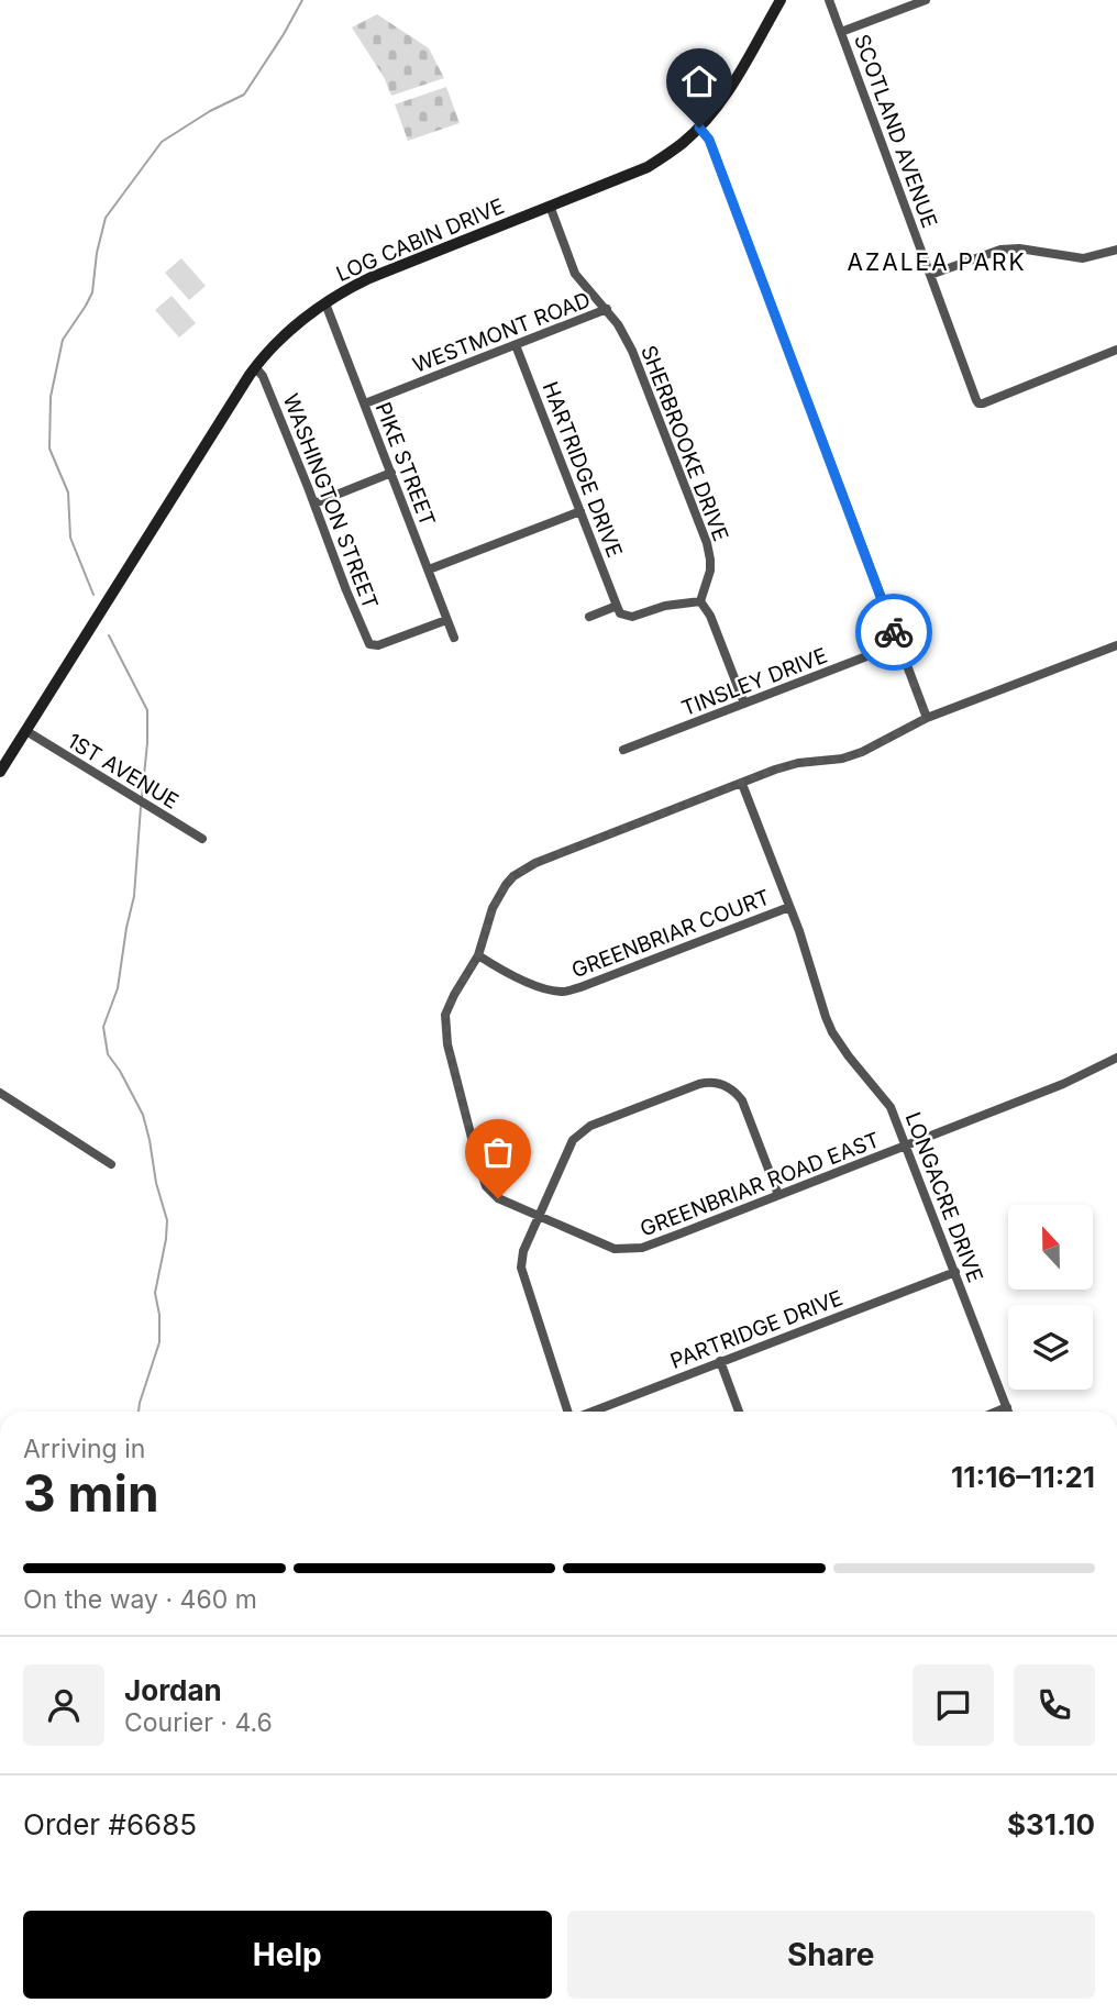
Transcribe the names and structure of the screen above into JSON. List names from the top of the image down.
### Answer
{
  "streets": {
    "street": [
      "SCOTLAND AVENUE",
      "LOG CABIN DRIVE",
      "WESTMONT ROAD",
      "SHERBROOKE DRIVE",
      "PIKE STREET",
      "HARTRIDGE DRIVE",
      "WASHINGTON STREET",
      "TINSLEY DRIVE",
      "1ST AVENUE",
      "GREENBRIAR COURT",
      "GREENBRIAR ROAD EAST",
      "LONGACRE DRIVE",
      "PARTRIDGE DRIVE"
    ]
  },
  "crossings": [
    ["LOG CABIN DRIVE", "SHERBROOKE DRIVE"],
    ["LOG CABIN DRIVE", "PIKE STREET"],
    ["LOG CABIN DRIVE", "WASHINGTON STREET"],
    ["LOG CABIN DRIVE", "1ST AVENUE"],
    ["WESTMONT ROAD", "SHERBROOKE DRIVE"],
    ["WESTMONT ROAD", "PIKE STREET"],
    ["WESTMONT ROAD", "HARTRIDGE DRIVE"],
    ["PIKE STREET", "WASHINGTON STREET"],
    ["GREENBRIAR COURT", "GREENBRIAR ROAD EAST"],
    ["GREENBRIAR COURT", "LONGACRE DRIVE"],
    ["GREENBRIAR ROAD EAST", "LONGACRE DRIVE"],
    ["LONGACRE DRIVE", "PARTRIDGE DRIVE"]
  ],
  "districts": ["AZALEA PARK"],
  "north": "top",
  "page": {
    "heading": ["3 min", "Arriving in", "11:16–11:21"],
    "panel": [
      "Jordan",
      "Courier · 4.6",
      "Order #6685",
      "$31.10"
    ],
    "bar": "On the way · 460 m",
    "buttons": ["Help", "Share"]
  }
}
